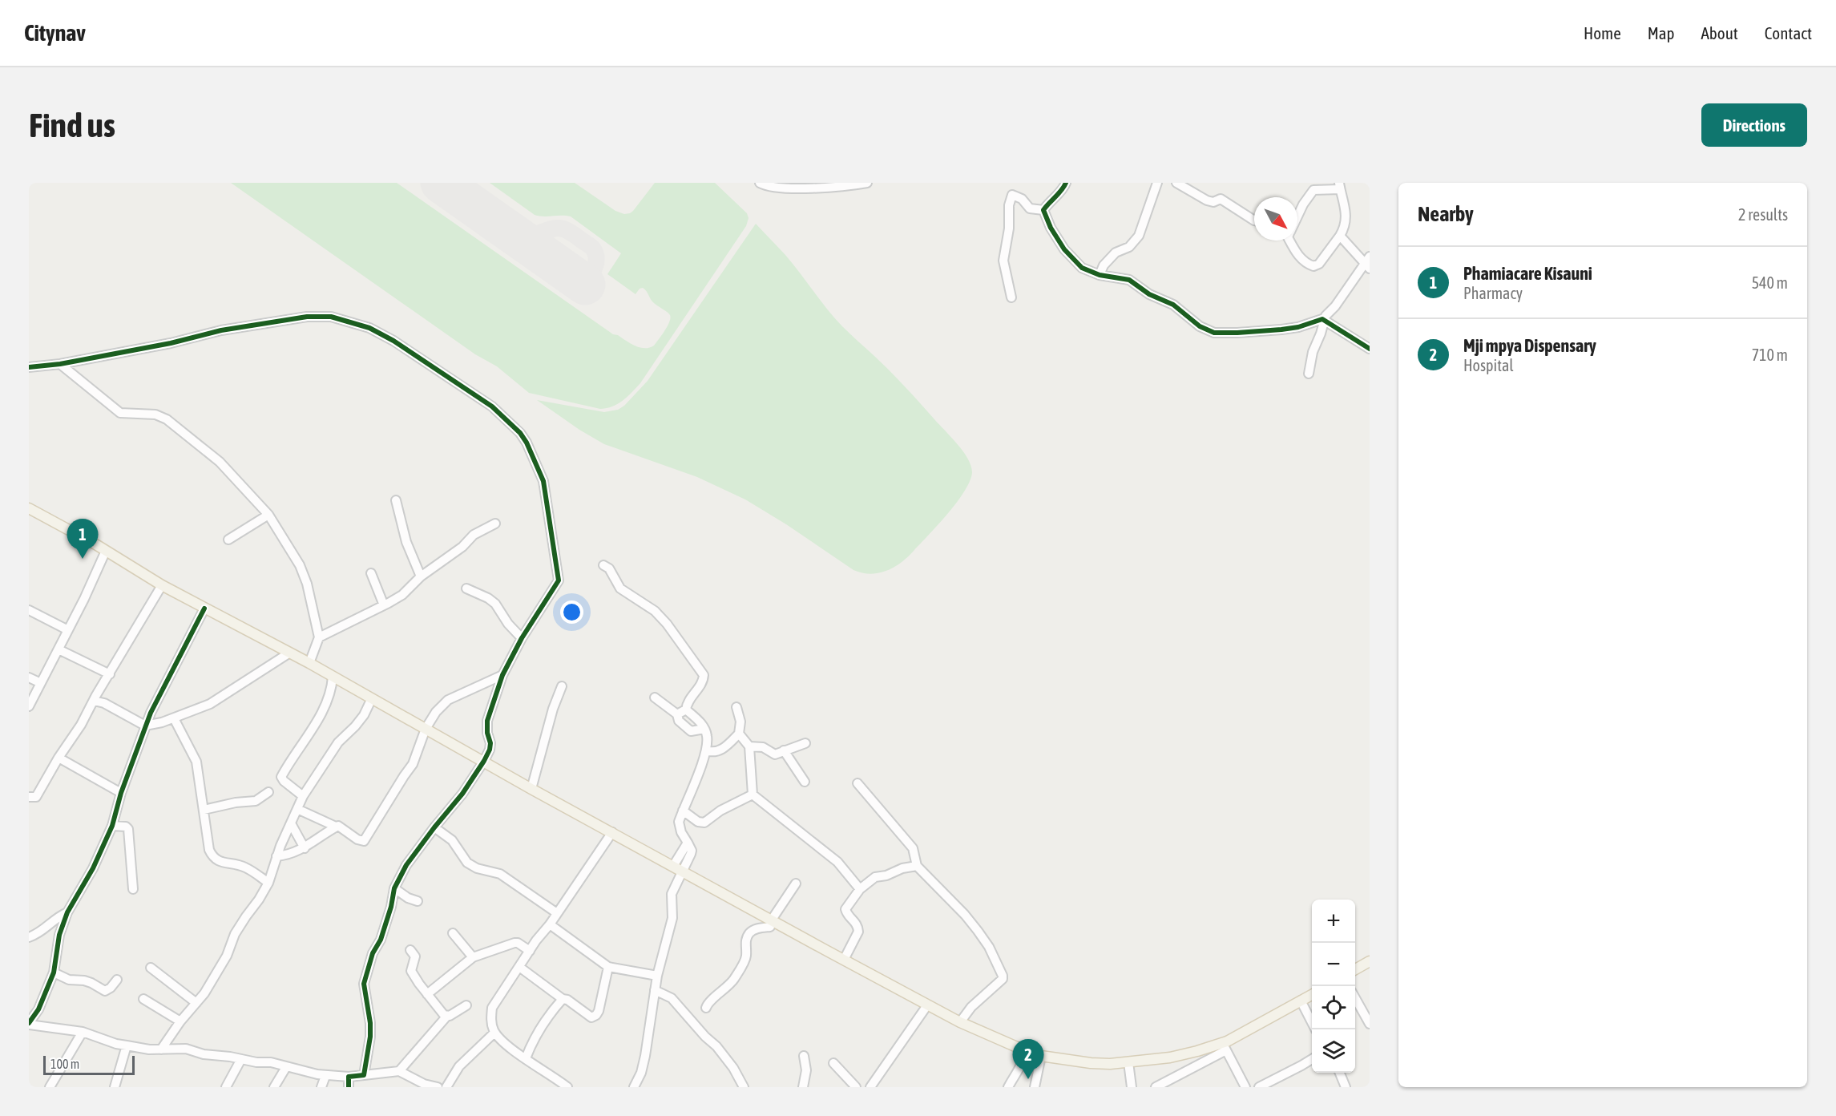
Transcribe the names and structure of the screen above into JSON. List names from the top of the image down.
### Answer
{
  "scale_bar": "100 m",
  "north": "bottom right",
  "page": {
    "header": "Citynav",
    "nav": [
      "Home",
      "Map",
      "About",
      "Contact"
    ],
    "buttons": "Directions",
    "title": "Find us",
    "heading": ["Nearby", "2 results"],
    "list": [
      {
        "mark": "1",
        "name": "Phamiacare Kisauni",
        "note": "Pharmacy",
        "value": "540 m"
      },
      {
        "mark": "2",
        "name": "Mji mpya Dispensary",
        "note": "Hospital",
        "value": "710 m"
      }
    ],
    "pins": ["1", "2"],
    "map_buttons": ["+", "−"],
    "scale": "100 m"
  }
}
